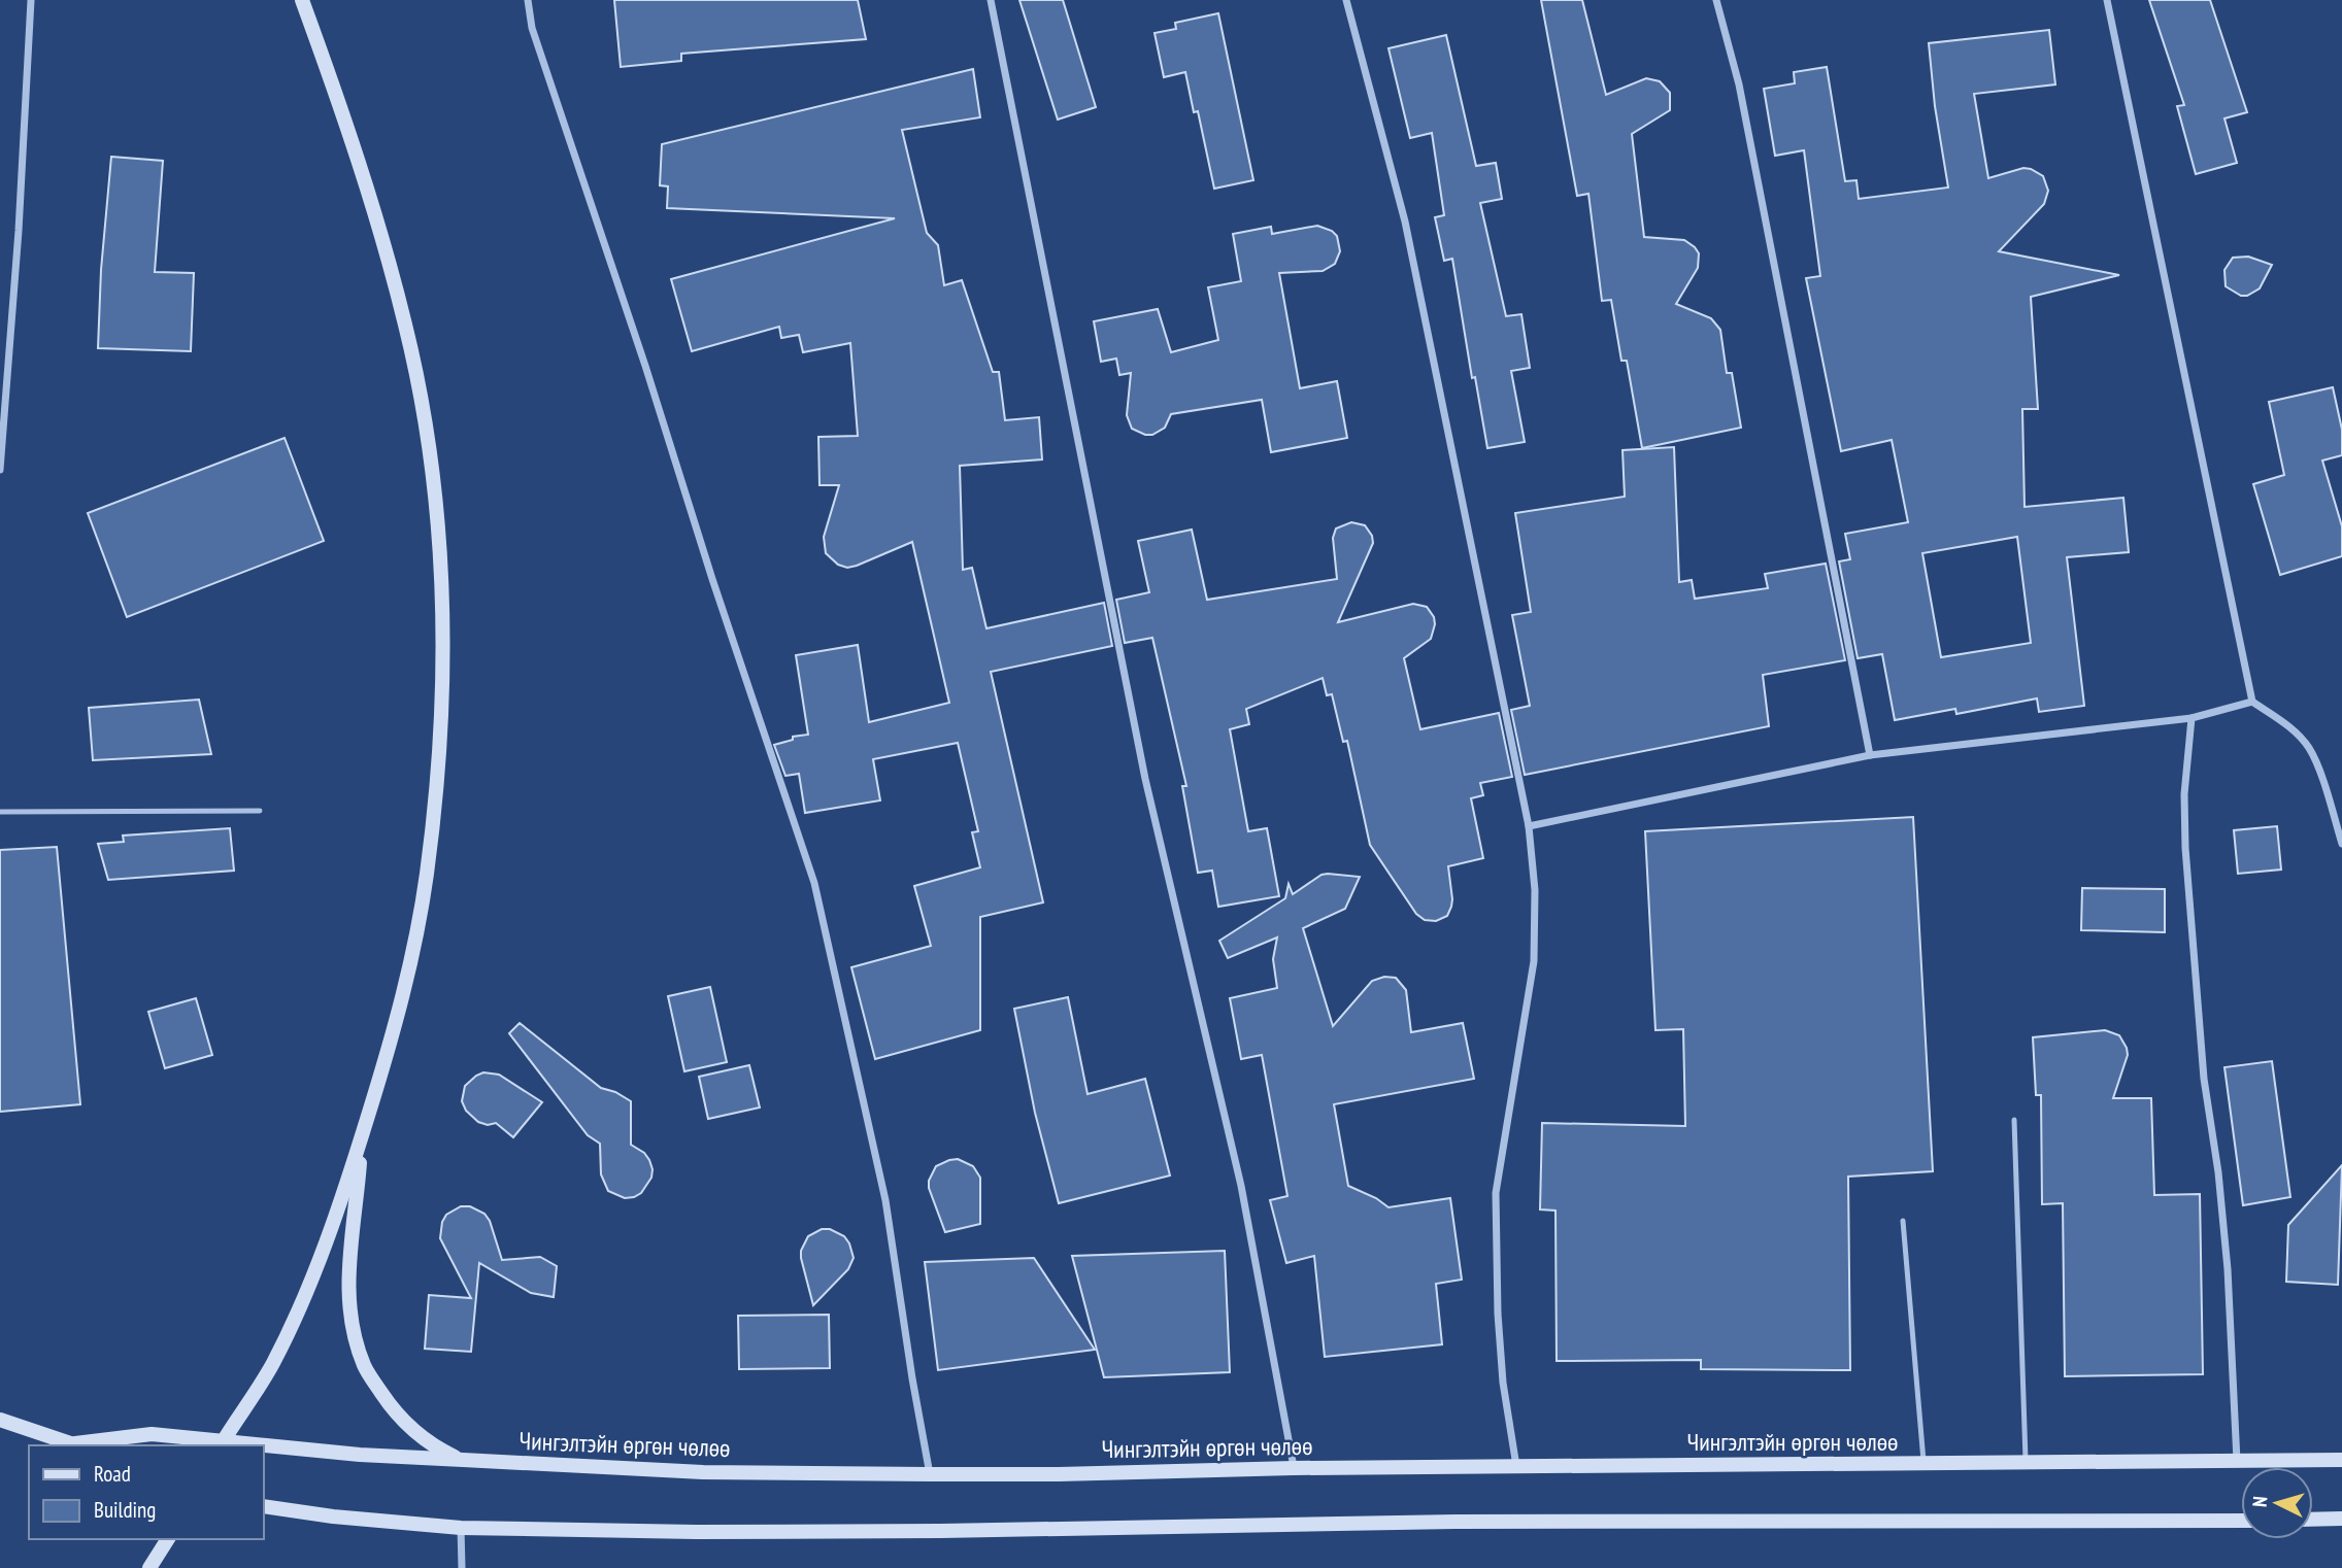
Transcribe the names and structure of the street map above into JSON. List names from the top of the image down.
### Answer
{
  "streets": {
    "main road": ["Чингэлтэйн өргөн чөлөө"]
  },
  "legend": ["Road", "Building"],
  "north": "left"
}
